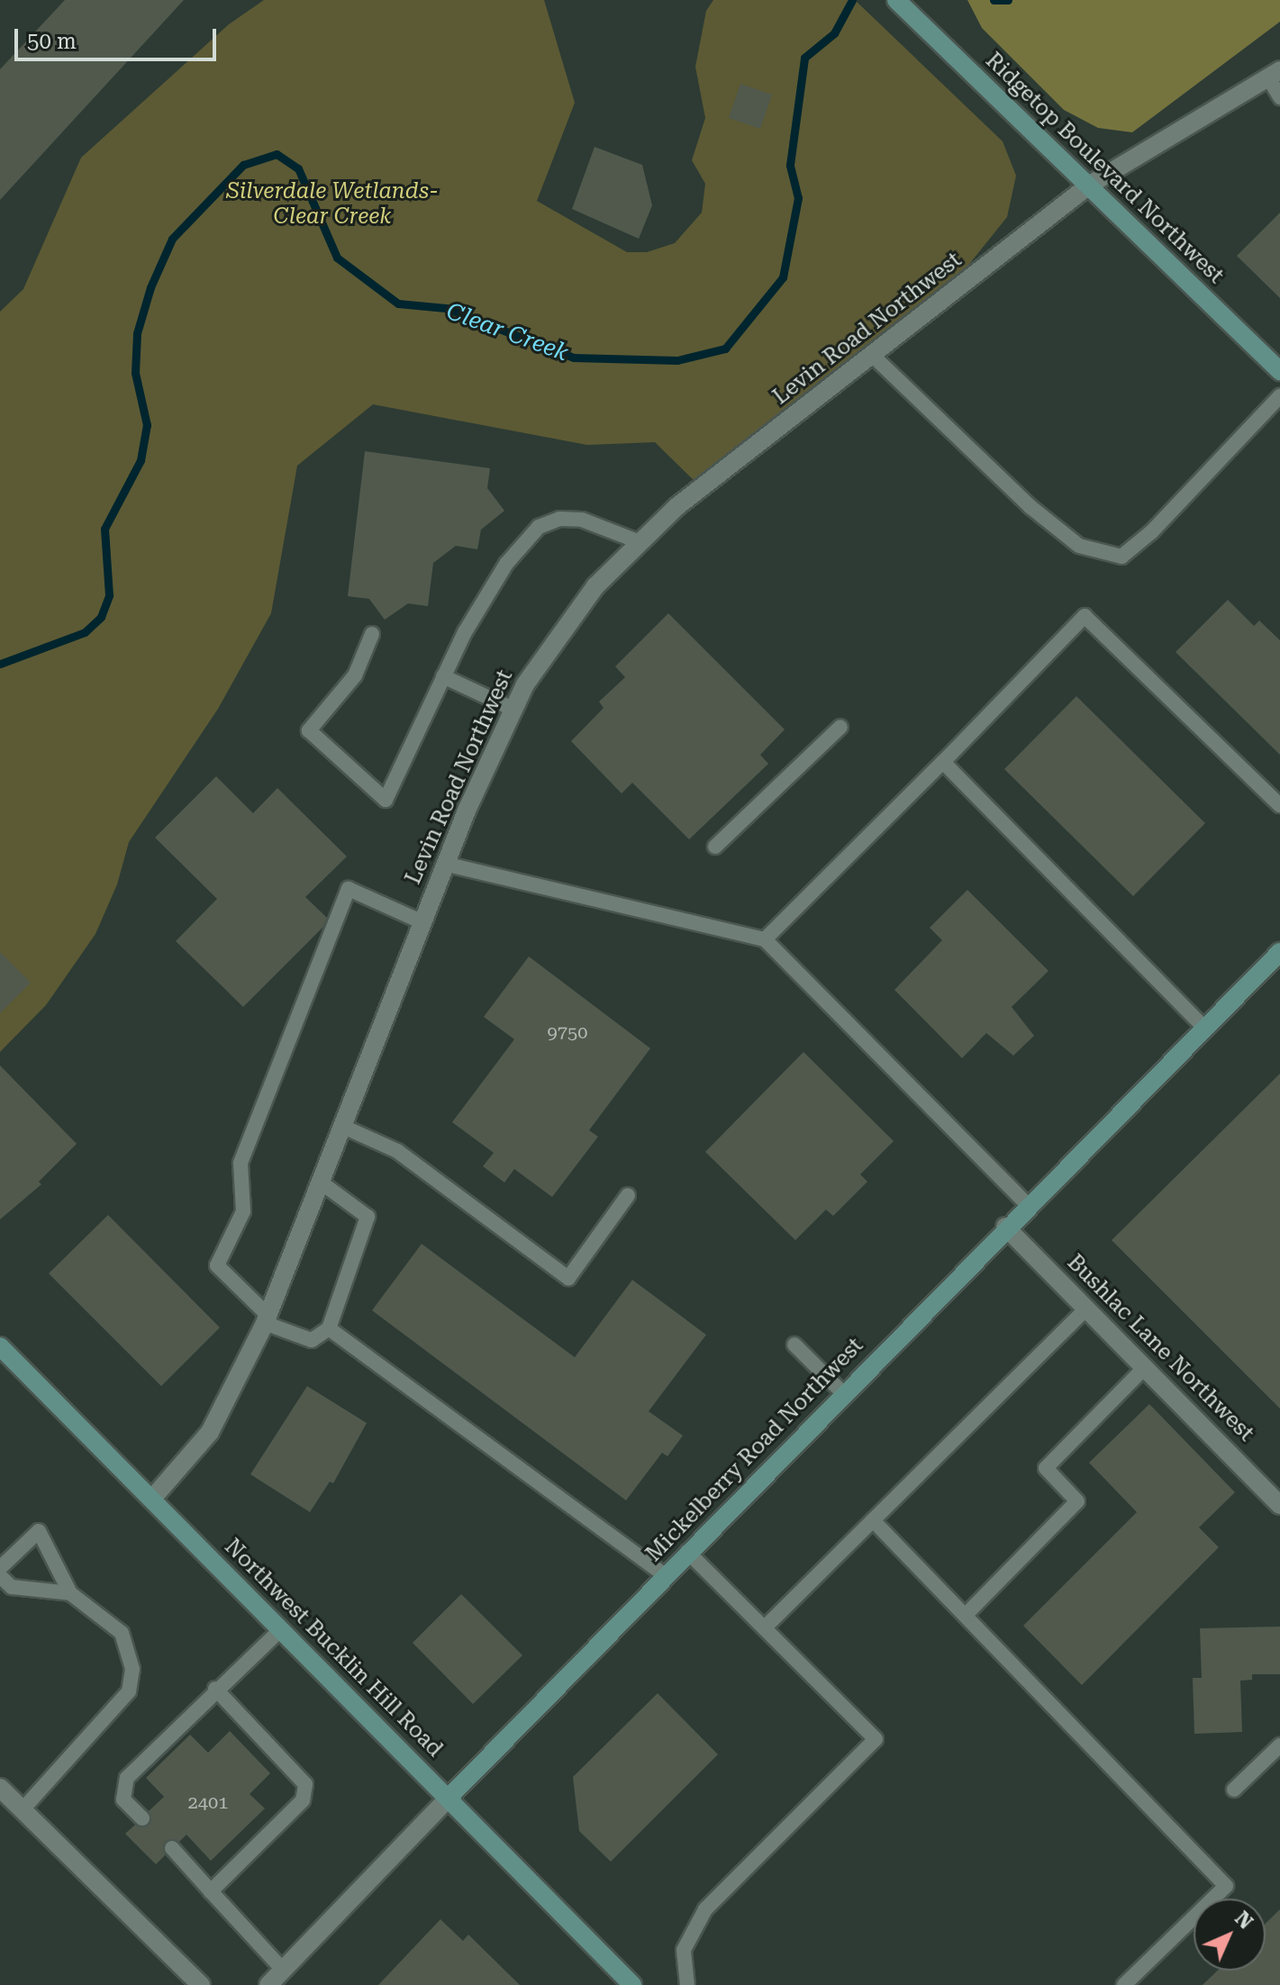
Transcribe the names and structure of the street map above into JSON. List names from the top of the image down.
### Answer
{
  "streets": {
    "main road": ["Ridgetop Boulevard Northwest", "Mickelberry Road Northwest", "Northwest Bucklin Hill Road"],
    "street": ["Levin Road Northwest", "Bushlac Lane Northwest"]
  },
  "crossings": [
    ["Ridgetop Boulevard Northwest", "Levin Road Northwest"],
    ["Levin Road Northwest", "Northwest Bucklin Hill Road"],
    ["Bushlac Lane Northwest", "Mickelberry Road Northwest"],
    ["Mickelberry Road Northwest", "Northwest Bucklin Hill Road"]
  ],
  "water": ["Clear Creek"],
  "parks": ["Silverdale Wetlands- Clear Creek"],
  "house_numbers": ["9750", "2401"],
  "scale_bar": "50 m",
  "north": "top right"
}
